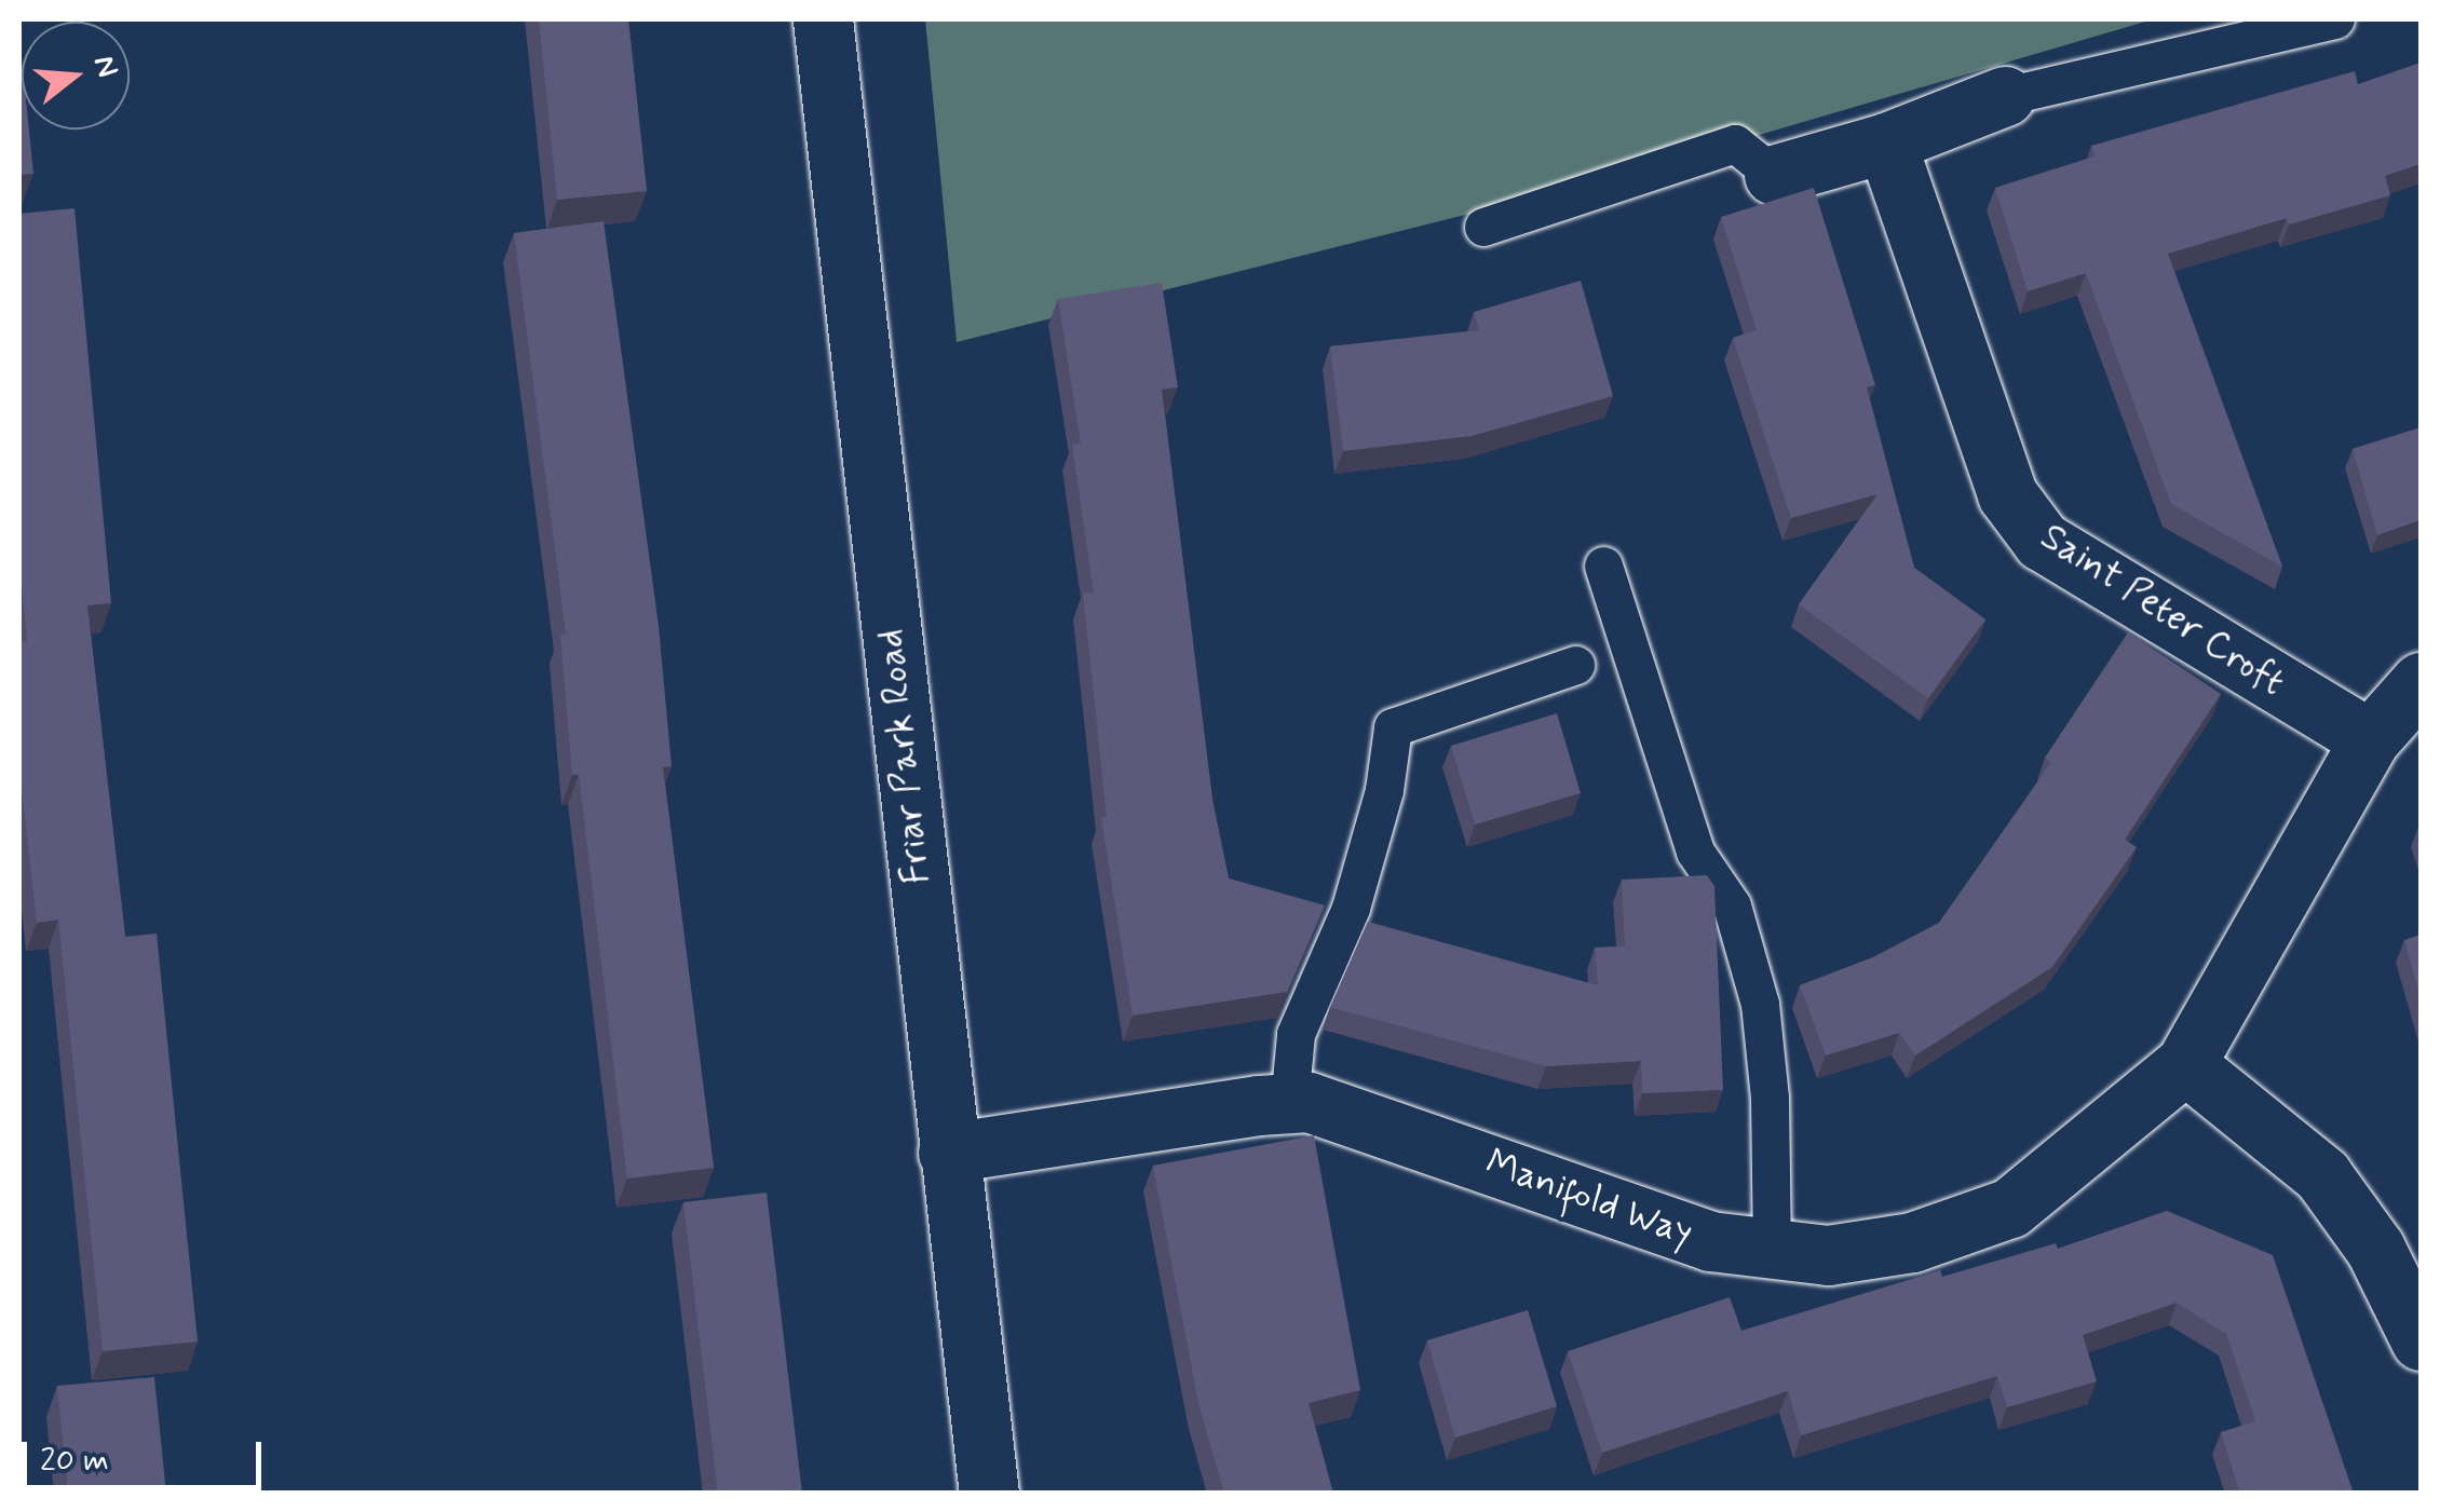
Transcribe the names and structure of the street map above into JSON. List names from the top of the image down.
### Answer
{
  "streets": {
    "street": ["Saint Peter Croft", "Friar Park Road", "Manifold Way"]
  },
  "crossings": [
    ["Friar Park Road", "Manifold Way"]
  ],
  "scale_bar": "20 m",
  "north": "right"
}
